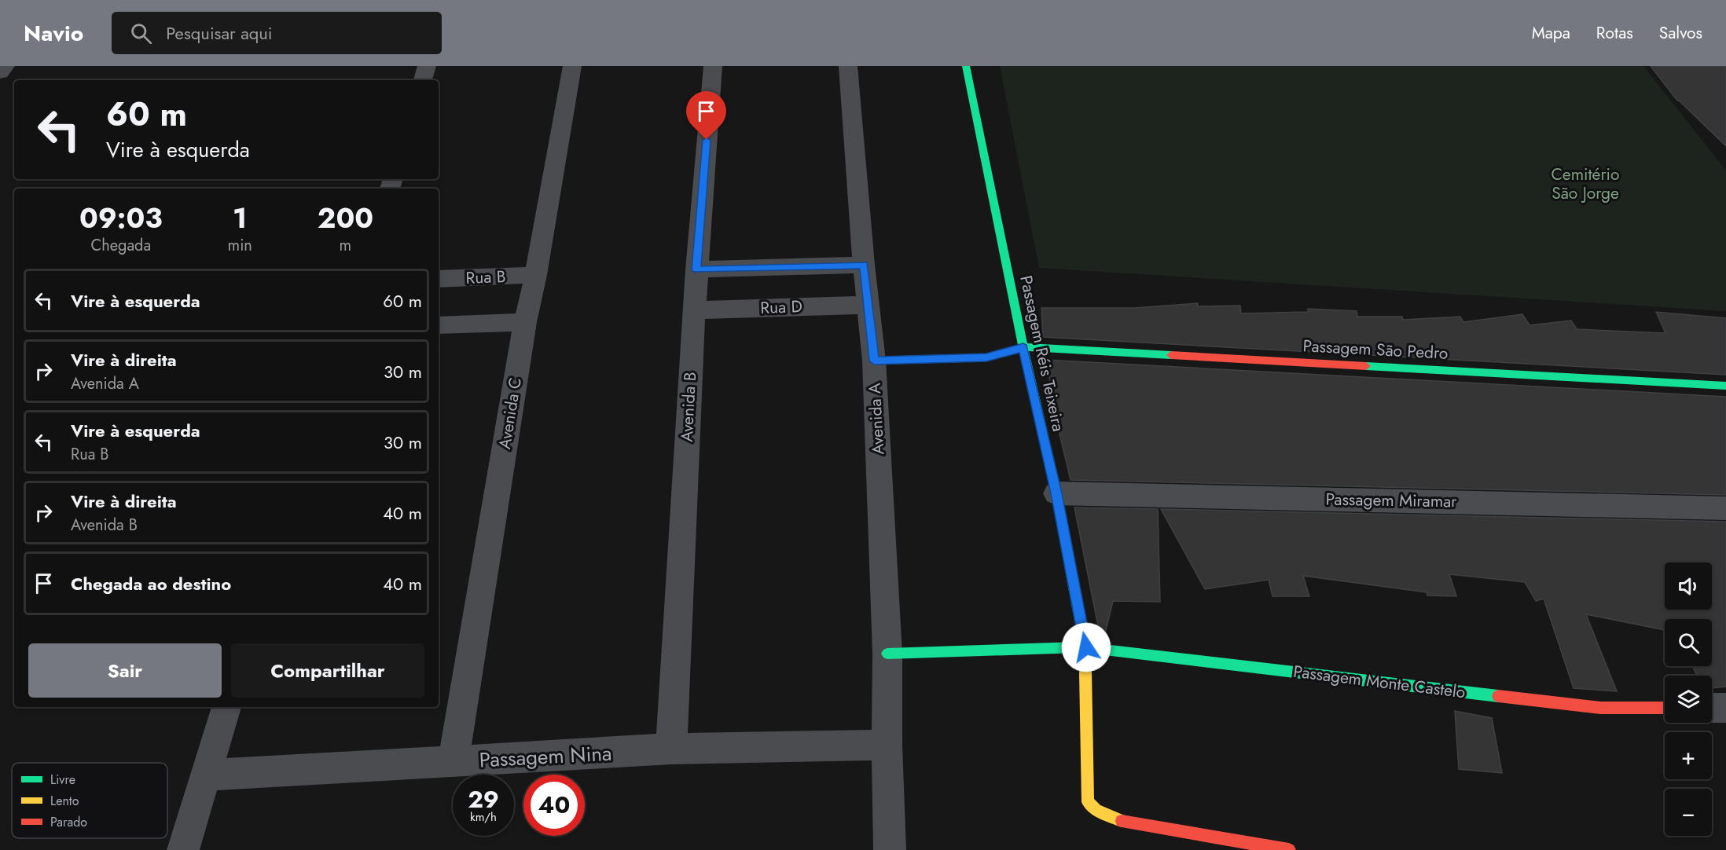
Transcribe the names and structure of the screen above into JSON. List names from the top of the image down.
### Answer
{
  "streets": {
    "street": [
      "Rua B",
      "Rua D",
      "Passagem São Pedro",
      "Passagem Réis Teixeira",
      "Avenida B",
      "Avenida C",
      "Avenida A",
      "Passagem Miramar",
      "Passagem Monte Castelo",
      "Passagem Nina"
    ]
  },
  "crossings": [
    ["Rua B", "Avenida C"],
    ["Rua D", "Avenida B"],
    ["Rua D", "Avenida A"],
    ["Passagem São Pedro", "Passagem Réis Teixeira"],
    ["Passagem São Pedro", "Avenida A"],
    ["Passagem Réis Teixeira", "Passagem Miramar"],
    ["Passagem Réis Teixeira", "Passagem Monte Castelo"],
    ["Avenida B", "Passagem Nina"],
    ["Avenida C", "Passagem Nina"],
    ["Avenida A", "Passagem Monte Castelo"],
    ["Avenida A", "Passagem Nina"]
  ],
  "parks": ["Cemitério São Jorge"],
  "legend": ["Livre", "Lento", "Parado"],
  "page": {
    "header": "Navio",
    "search": "Pesquisar aqui",
    "nav": ["Mapa", "Rotas", "Salvos"],
    "turn": ["60 m", "Vire à esquerda"],
    "eta": [
      "09:03",
      "Chegada",
      "1",
      "min",
      "200",
      "m"
    ],
    "list": [
      {
        "name": "Vire à esquerda",
        "value": "60 m"
      },
      {
        "name": "Vire à direita",
        "note": "Avenida A",
        "value": "30 m"
      },
      {
        "name": "Vire à esquerda",
        "note": "Rua B",
        "value": "30 m"
      },
      {
        "name": "Vire à direita",
        "note": "Avenida B",
        "value": "40 m"
      },
      {
        "name": "Chegada ao destino",
        "value": "40 m"
      }
    ],
    "map_buttons": ["+", "−"],
    "buttons": ["Sair", "Compartilhar"],
    "speed": "29 km/h",
    "limit": "40"
  }
}
